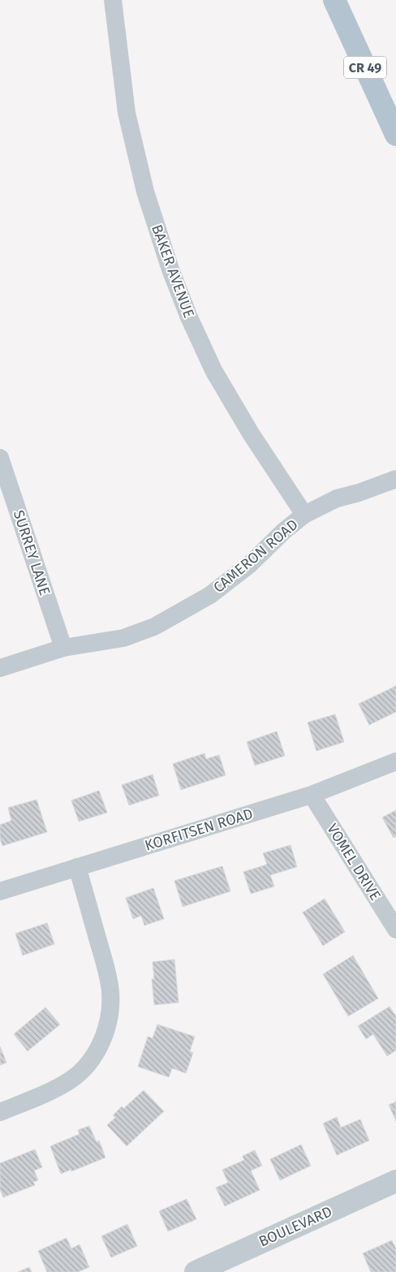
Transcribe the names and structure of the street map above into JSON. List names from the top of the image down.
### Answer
{
  "streets": {
    "main road": ["CR 49"],
    "street": [
      "BAKER AVENUE",
      "SURREY LANE",
      "CAMERON ROAD",
      "KORFITSEN ROAD",
      "VOMEL DRIVE",
      "BOULEVARD"
    ]
  },
  "crossings": [
    ["BAKER AVENUE", "CAMERON ROAD"],
    ["SURREY LANE", "CAMERON ROAD"],
    ["KORFITSEN ROAD", "VOMEL DRIVE"]
  ]
}
